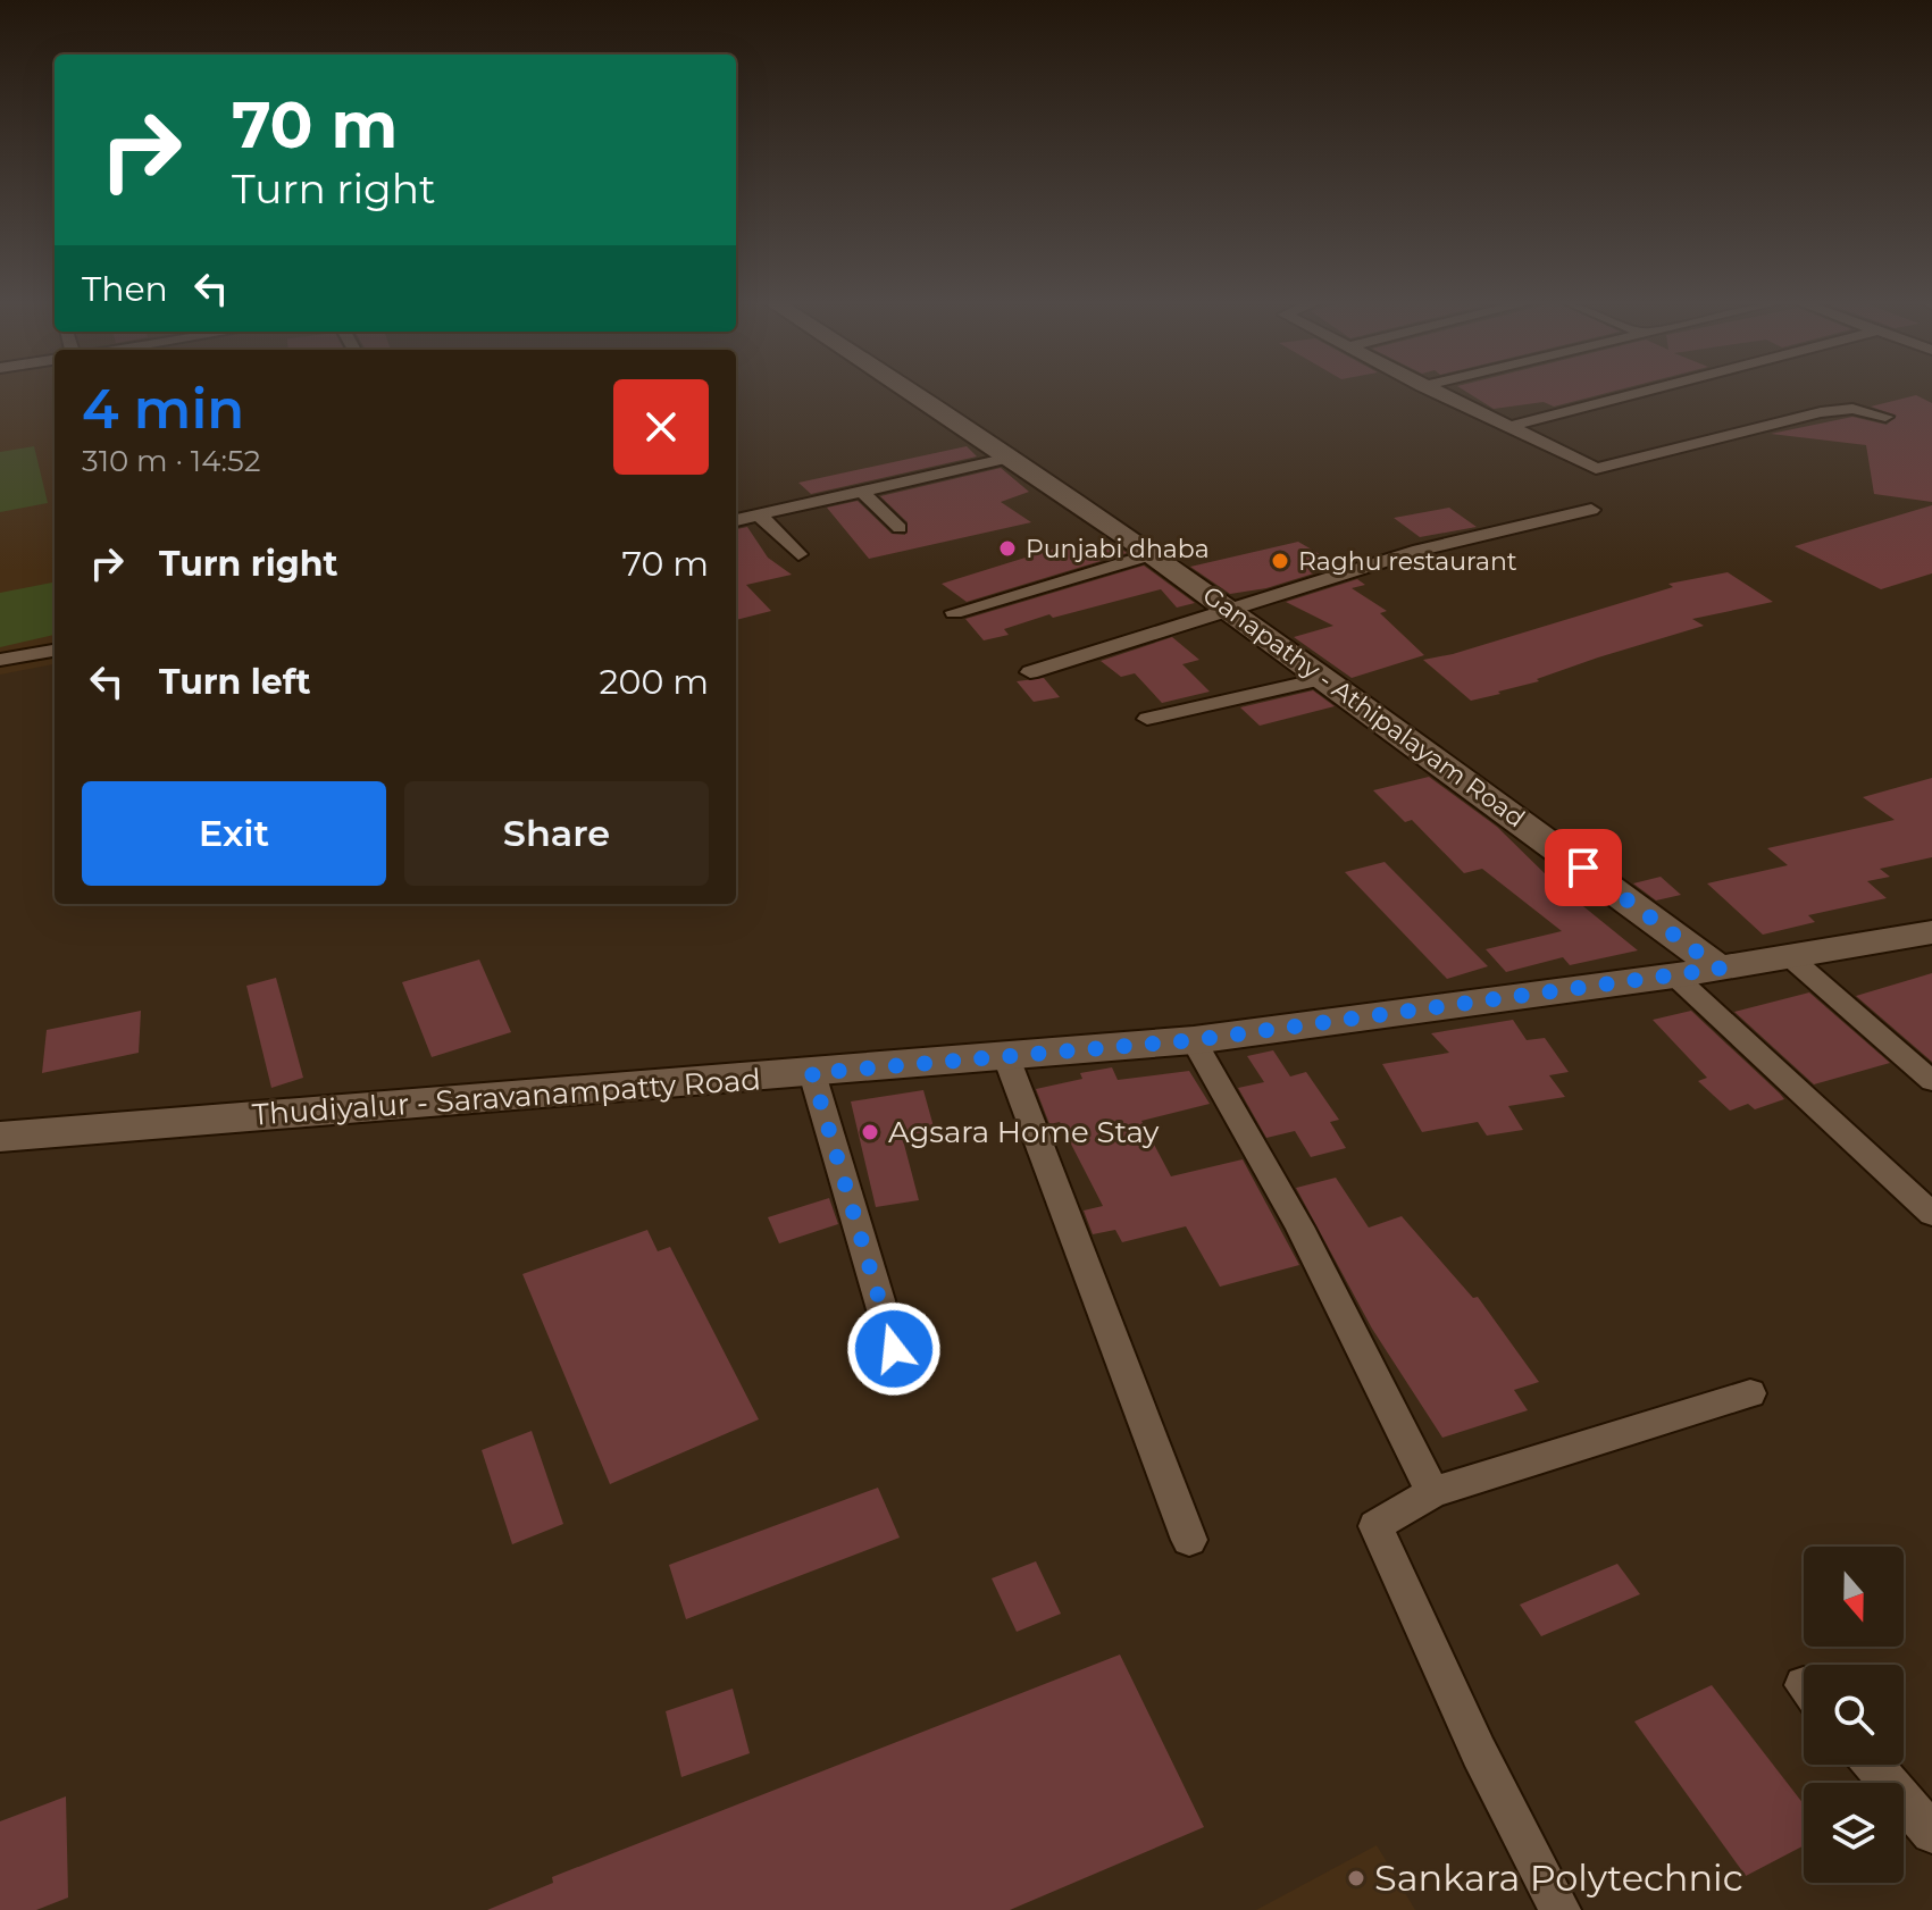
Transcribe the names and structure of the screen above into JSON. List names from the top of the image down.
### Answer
{
  "streets": {
    "main road": ["Ganapathy - Athipalayam Road", "Thudiyalur - Saravanampatty Road"]
  },
  "crossings": [
    ["Ganapathy - Athipalayam Road", "Thudiyalur - Saravanampatty Road"]
  ],
  "places": [
    "Punjabi dhaba",
    "Raghu restaurant",
    "Agsara Home Stay",
    "Sankara Polytechnic"
  ],
  "north": "bottom",
  "page": {
    "turn": ["70 m", "Turn right"],
    "then": "Then",
    "heading": ["4 min", "310 m · 14:52"],
    "list": [
      {
        "name": "Turn right",
        "value": "70 m"
      },
      {
        "name": "Turn left",
        "value": "200 m"
      }
    ],
    "buttons": ["Exit", "Share"]
  }
}
